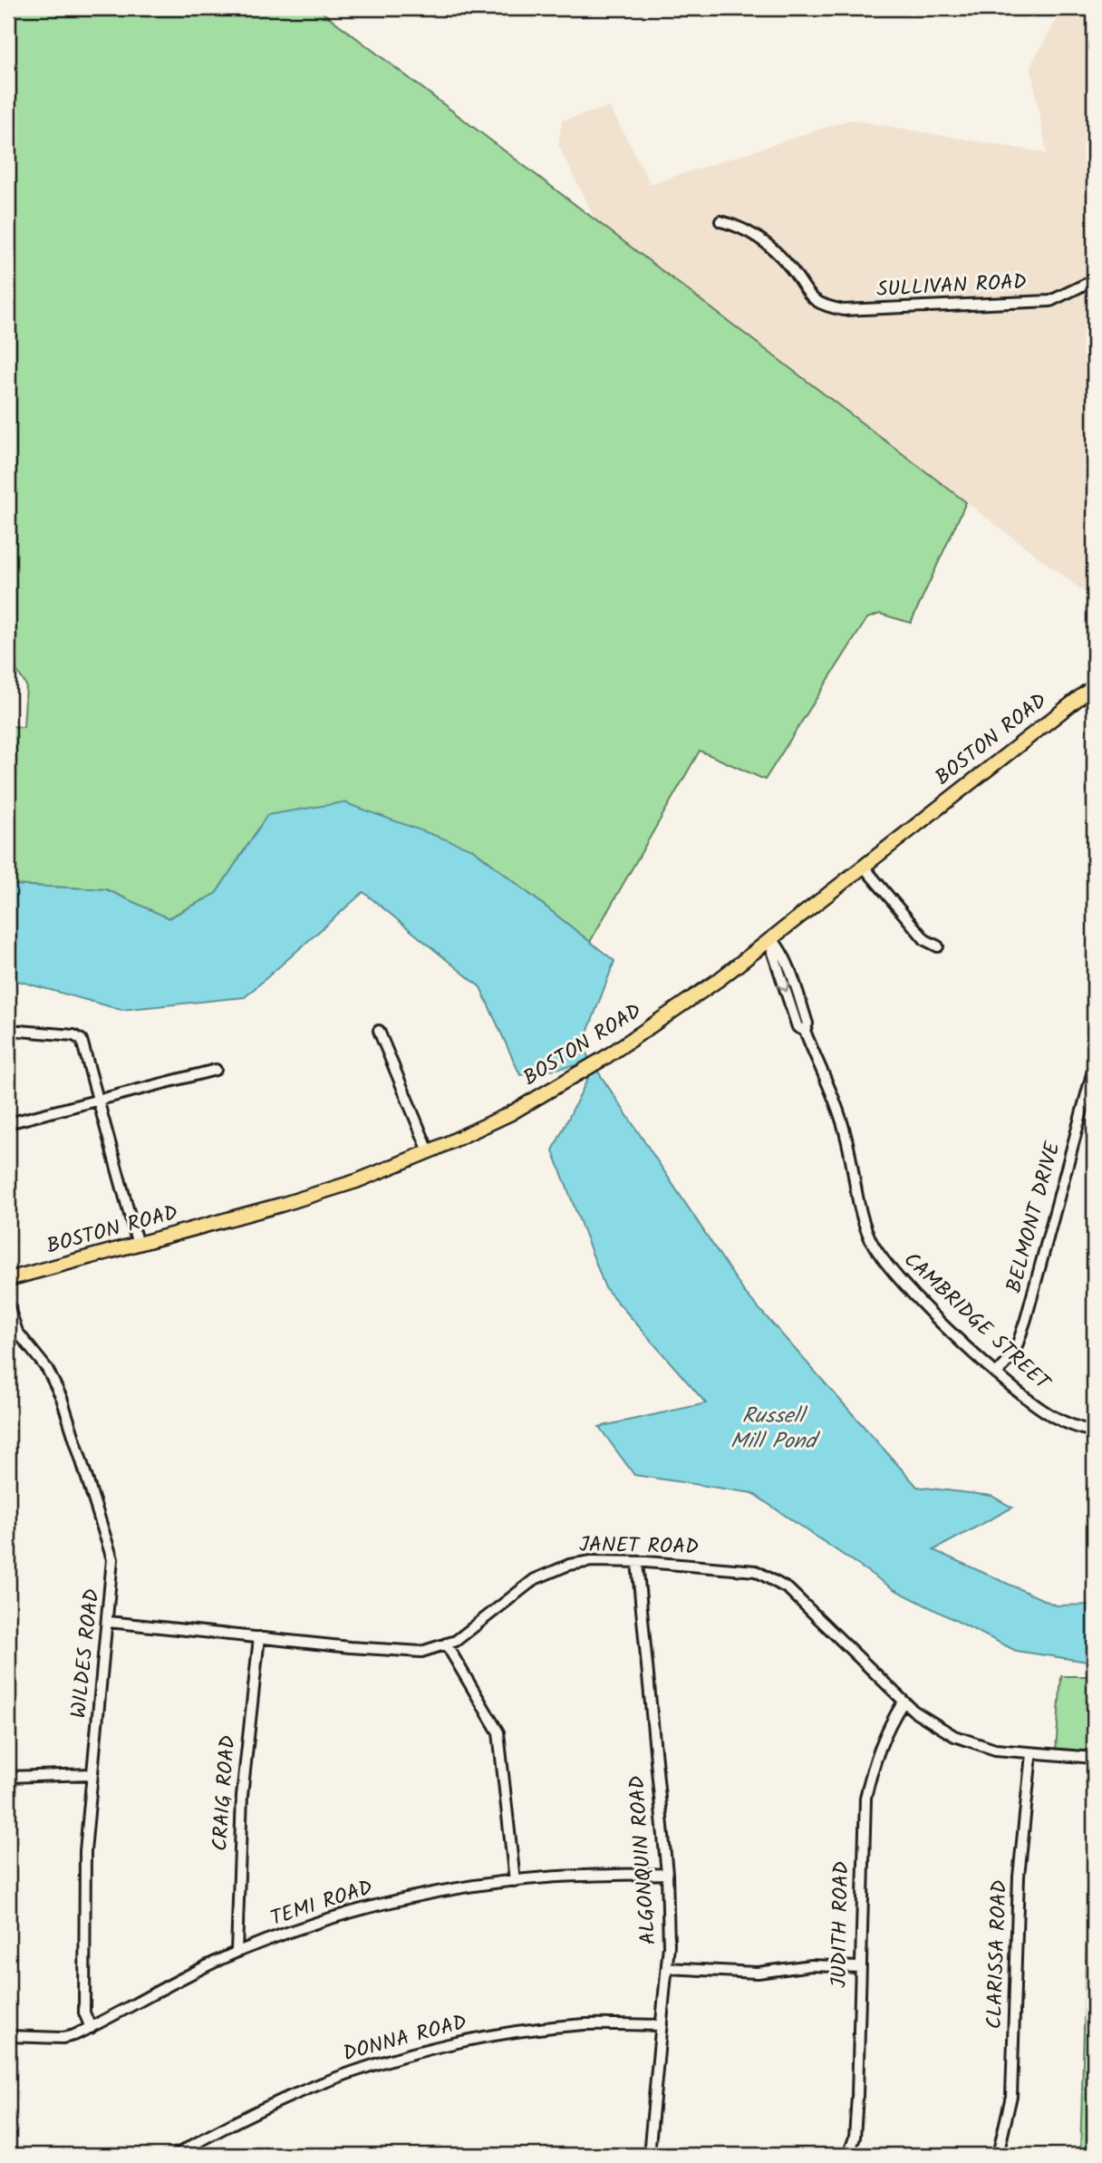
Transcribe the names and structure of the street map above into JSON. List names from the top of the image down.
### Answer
{
  "streets": {
    "main road": ["BOSTON ROAD"],
    "street": [
      "SULLIVAN ROAD",
      "BELMONT DRIVE",
      "CAMBRIDGE STREET",
      "JANET ROAD",
      "WILDES ROAD",
      "CRAIG ROAD",
      "ALGONQUIN ROAD",
      "TEMI ROAD",
      "JUDITH ROAD",
      "CLARISSA ROAD",
      "DONNA ROAD"
    ]
  },
  "crossings": [
    ["BOSTON ROAD", "CAMBRIDGE STREET"],
    ["BELMONT DRIVE", "CAMBRIDGE STREET"],
    ["JANET ROAD", "WILDES ROAD"],
    ["JANET ROAD", "CRAIG ROAD"],
    ["JANET ROAD", "ALGONQUIN ROAD"],
    ["JANET ROAD", "JUDITH ROAD"],
    ["JANET ROAD", "CLARISSA ROAD"],
    ["WILDES ROAD", "TEMI ROAD"],
    ["CRAIG ROAD", "TEMI ROAD"],
    ["ALGONQUIN ROAD", "TEMI ROAD"],
    ["ALGONQUIN ROAD", "DONNA ROAD"]
  ],
  "water": ["Russell Mill Pond"]
}
